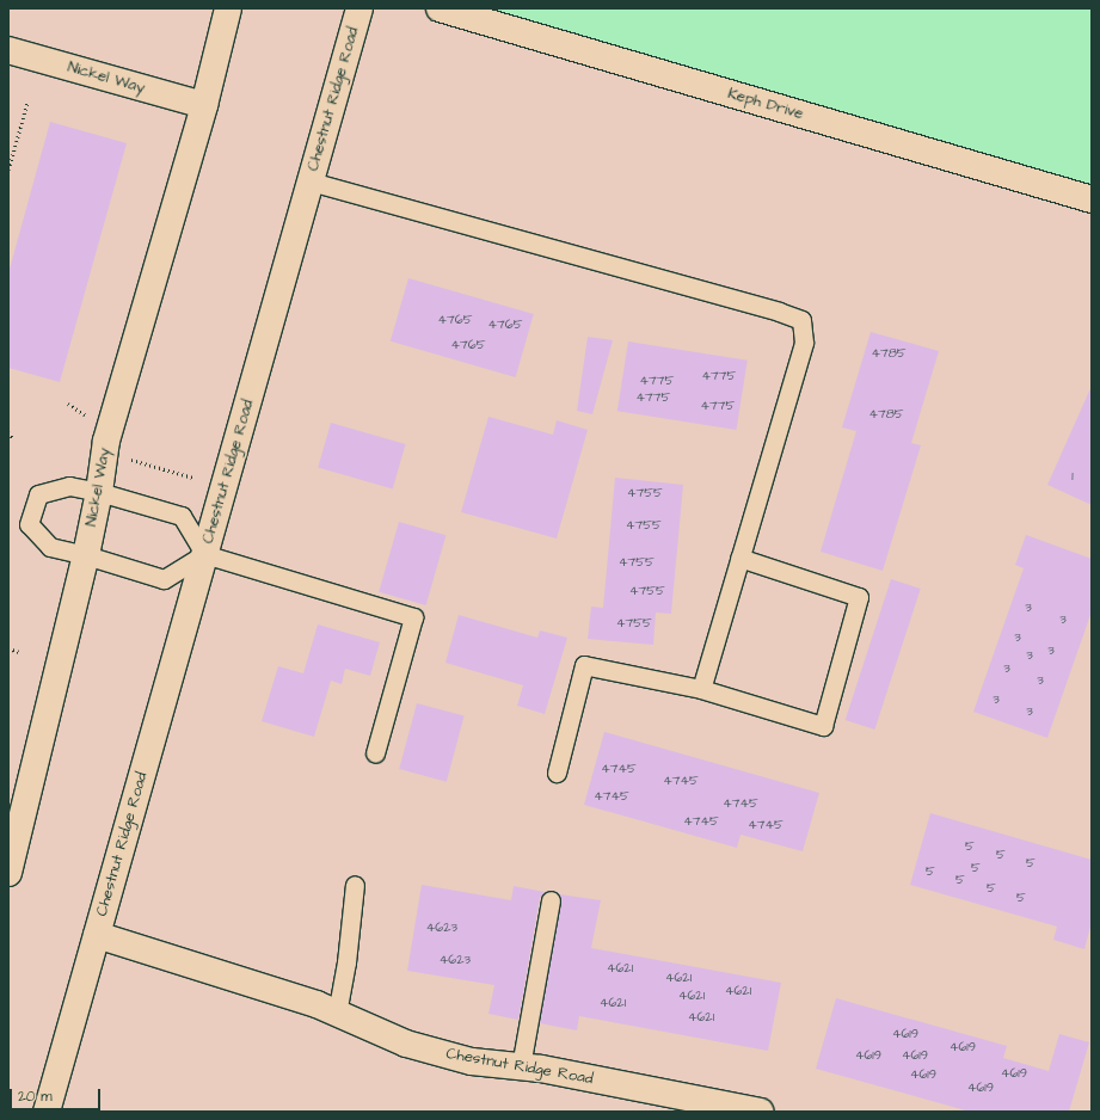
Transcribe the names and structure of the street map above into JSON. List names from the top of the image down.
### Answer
{
  "streets": {
    "street": ["Nickel Way", "Chestnut Ridge Road", "Keph Drive"]
  },
  "house_numbers": [
    "4765",
    "4765",
    "4765",
    "4785",
    "4775",
    "4775",
    "4775",
    "4775",
    "4785",
    "1",
    "4755",
    "4755",
    "4755",
    "4755",
    "3",
    "3",
    "4755",
    "3",
    "3",
    "3",
    "3",
    "3",
    "3",
    "3",
    "4745",
    "4745",
    "4745",
    "4745",
    "4745",
    "4745",
    "5",
    "5",
    "5",
    "5",
    "5",
    "5",
    "5",
    "5",
    "4623",
    "4623",
    "4621",
    "4621",
    "4621",
    "4621",
    "4621",
    "4621",
    "4619",
    "4619",
    "4619",
    "4619",
    "4619",
    "4619",
    "4619"
  ],
  "scale_bar": "20 m"
}
